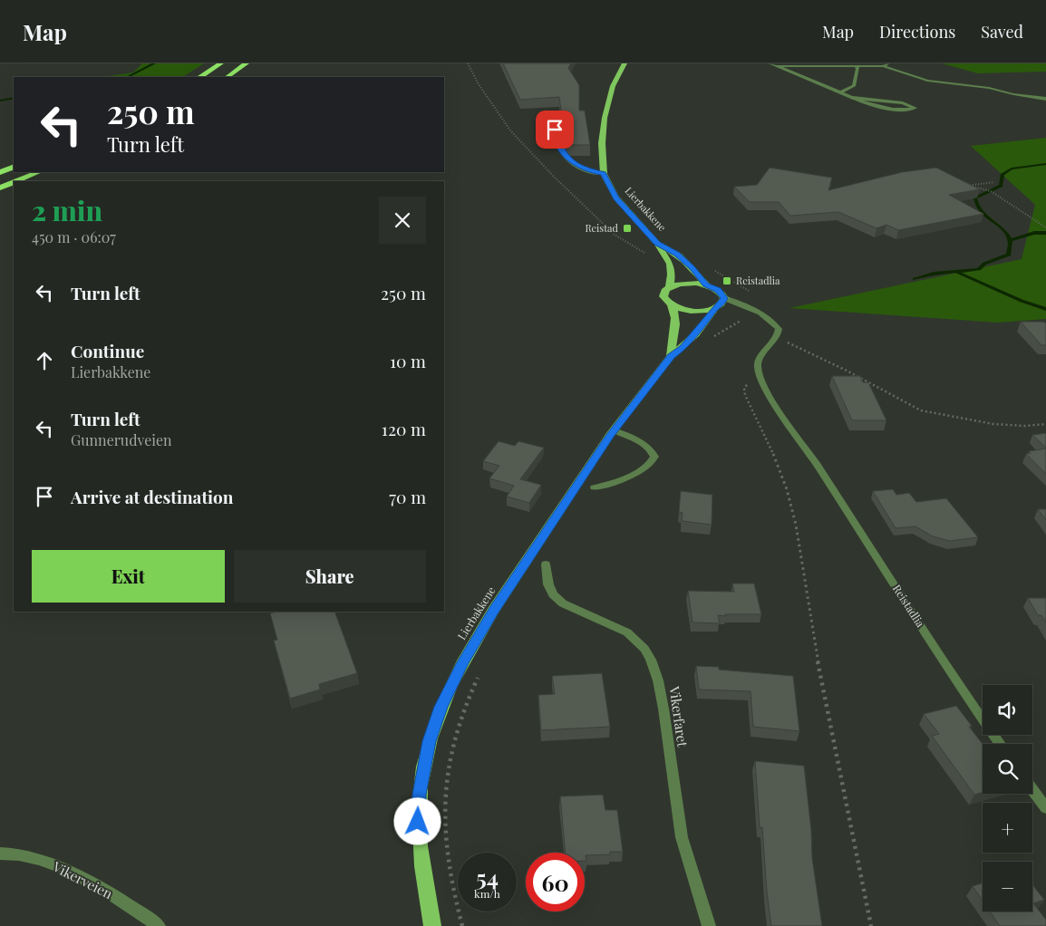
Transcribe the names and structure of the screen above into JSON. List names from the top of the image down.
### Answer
{
  "streets": {
    "main road": ["Lierbakkene"],
    "street": ["Reistadlia", "Vikerfaret", "Vikerveien"]
  },
  "places": {
    "transit": ["Reistad", "Reistadlia"]
  },
  "page": {
    "header": "Map",
    "nav": ["Map", "Directions", "Saved"],
    "turn": ["250 m", "Turn left"],
    "heading": ["2 min", "450 m · 06:07"],
    "list": [
      {
        "name": "Turn left",
        "value": "250 m"
      },
      {
        "name": "Continue",
        "note": "Lierbakkene",
        "value": "10 m"
      },
      {
        "name": "Turn left",
        "note": "Gunnerudveien",
        "value": "120 m"
      },
      {
        "name": "Arrive at destination",
        "value": "70 m"
      }
    ],
    "buttons": ["Exit", "Share"],
    "map_buttons": ["+", "−"],
    "speed": "54 km/h",
    "limit": "60"
  }
}
